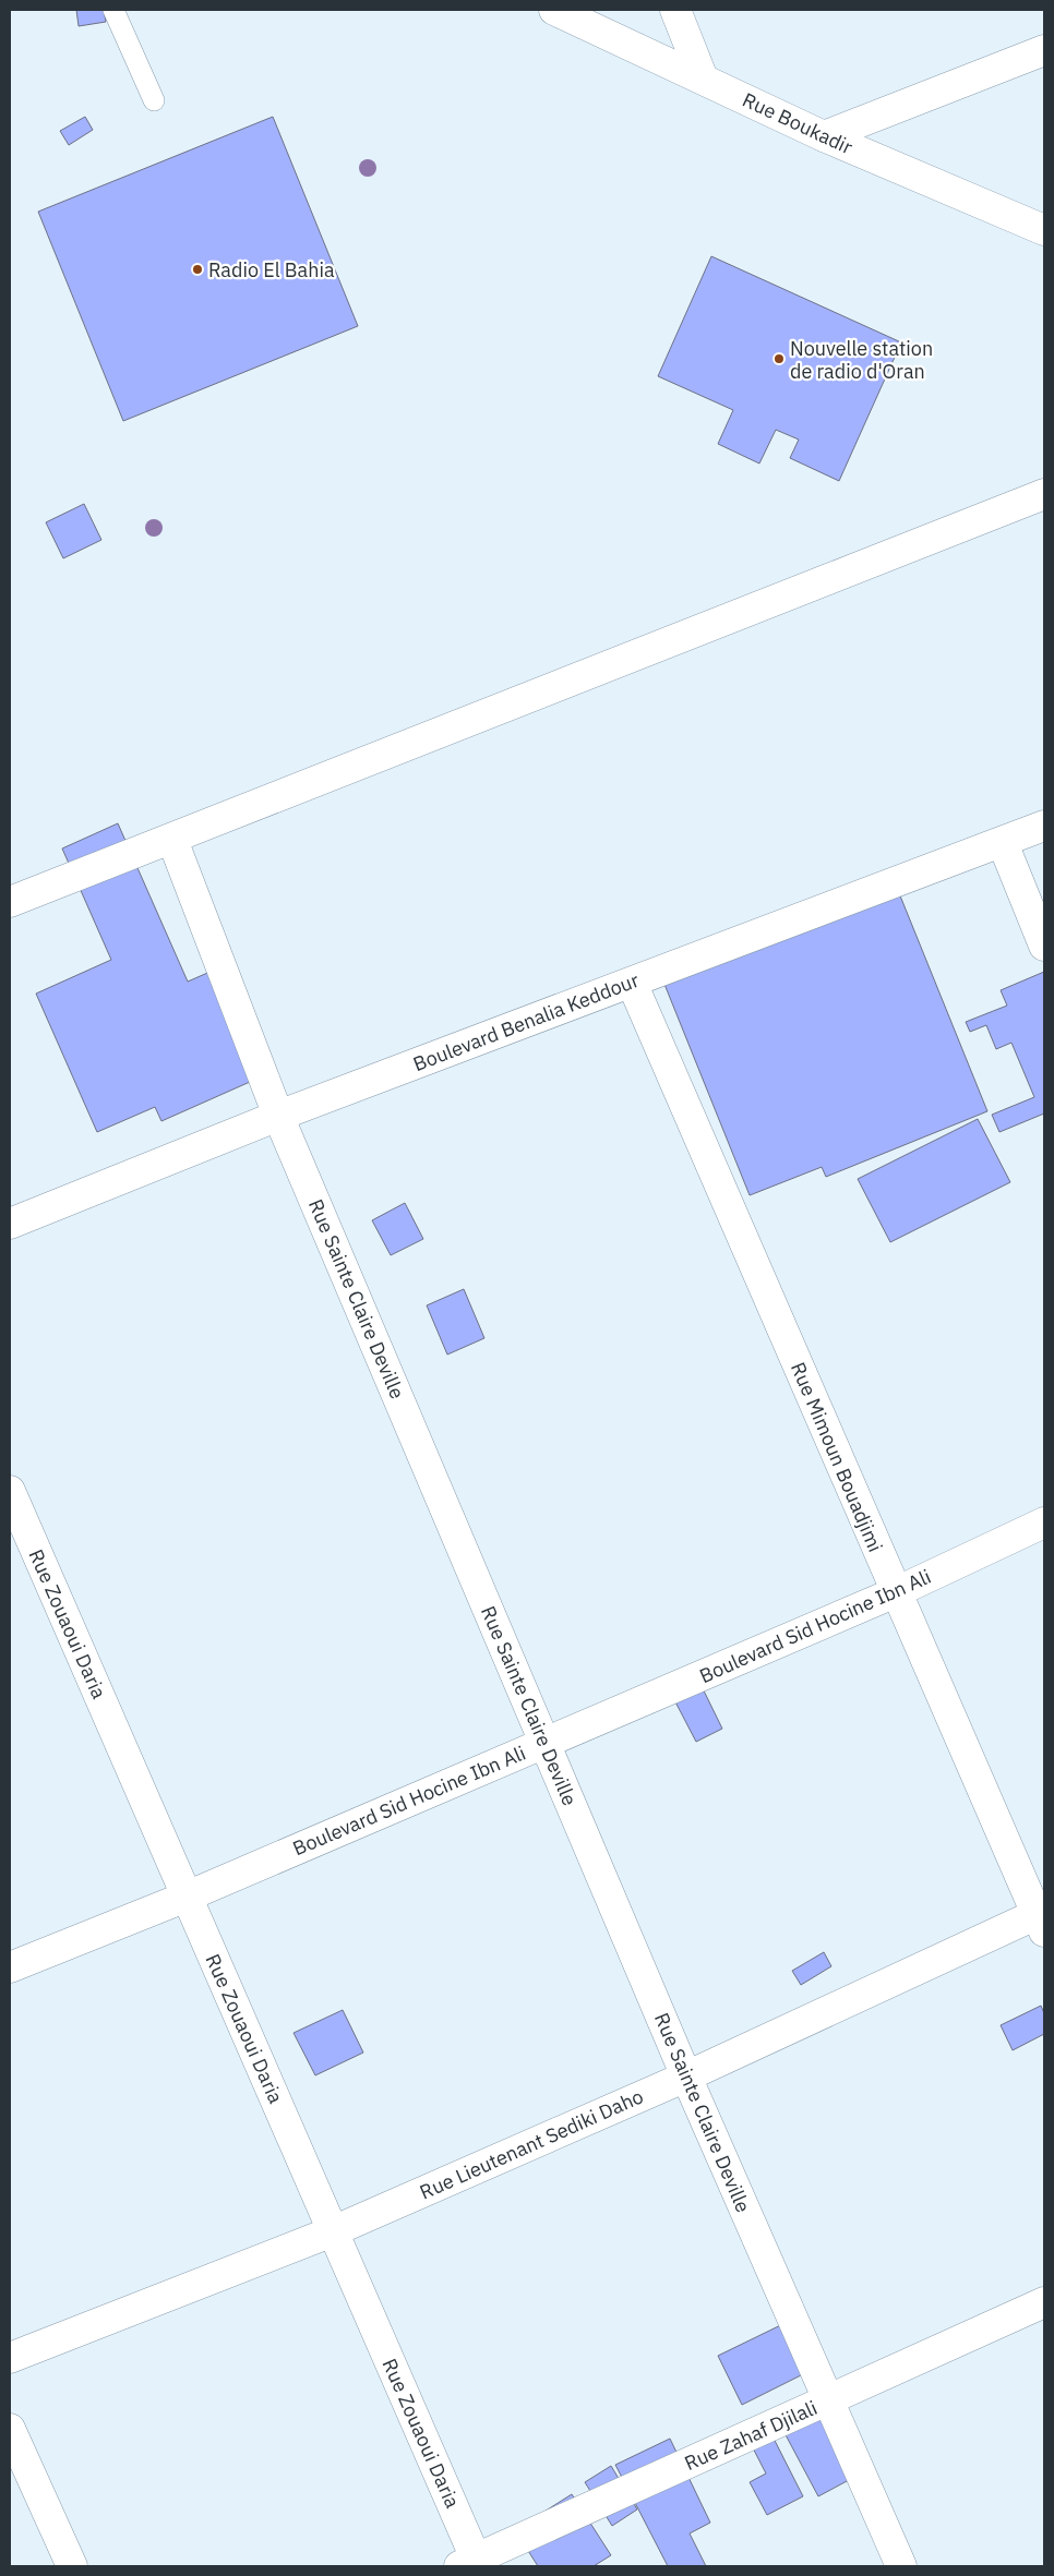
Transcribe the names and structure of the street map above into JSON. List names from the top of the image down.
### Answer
{
  "streets": {
    "street": [
      "Rue Boukadir",
      "Boulevard Benalia Keddour",
      "Rue Sainte Claire Deville",
      "Rue Mimoun Bouadjimi",
      "Rue Zouaoui Daria",
      "Boulevard Sid Hocine Ibn Ali",
      "Rue Lieutenant Sediki Daho",
      "Rue Zahaf Djilali"
    ]
  },
  "crossings": [
    ["Boulevard Benalia Keddour", "Rue Sainte Claire Deville"],
    ["Boulevard Benalia Keddour", "Rue Mimoun Bouadjimi"],
    ["Rue Sainte Claire Deville", "Boulevard Sid Hocine Ibn Ali"],
    ["Rue Sainte Claire Deville", "Rue Lieutenant Sediki Daho"],
    ["Rue Sainte Claire Deville", "Rue Zahaf Djilali"],
    ["Rue Mimoun Bouadjimi", "Boulevard Sid Hocine Ibn Ali"],
    ["Rue Mimoun Bouadjimi", "Rue Lieutenant Sediki Daho"],
    ["Rue Zouaoui Daria", "Boulevard Sid Hocine Ibn Ali"],
    ["Rue Zouaoui Daria", "Rue Lieutenant Sediki Daho"],
    ["Rue Zouaoui Daria", "Rue Zahaf Djilali"]
  ],
  "places": ["Radio El Bahia", "Nouvelle station de radio d'Oran"]
}
